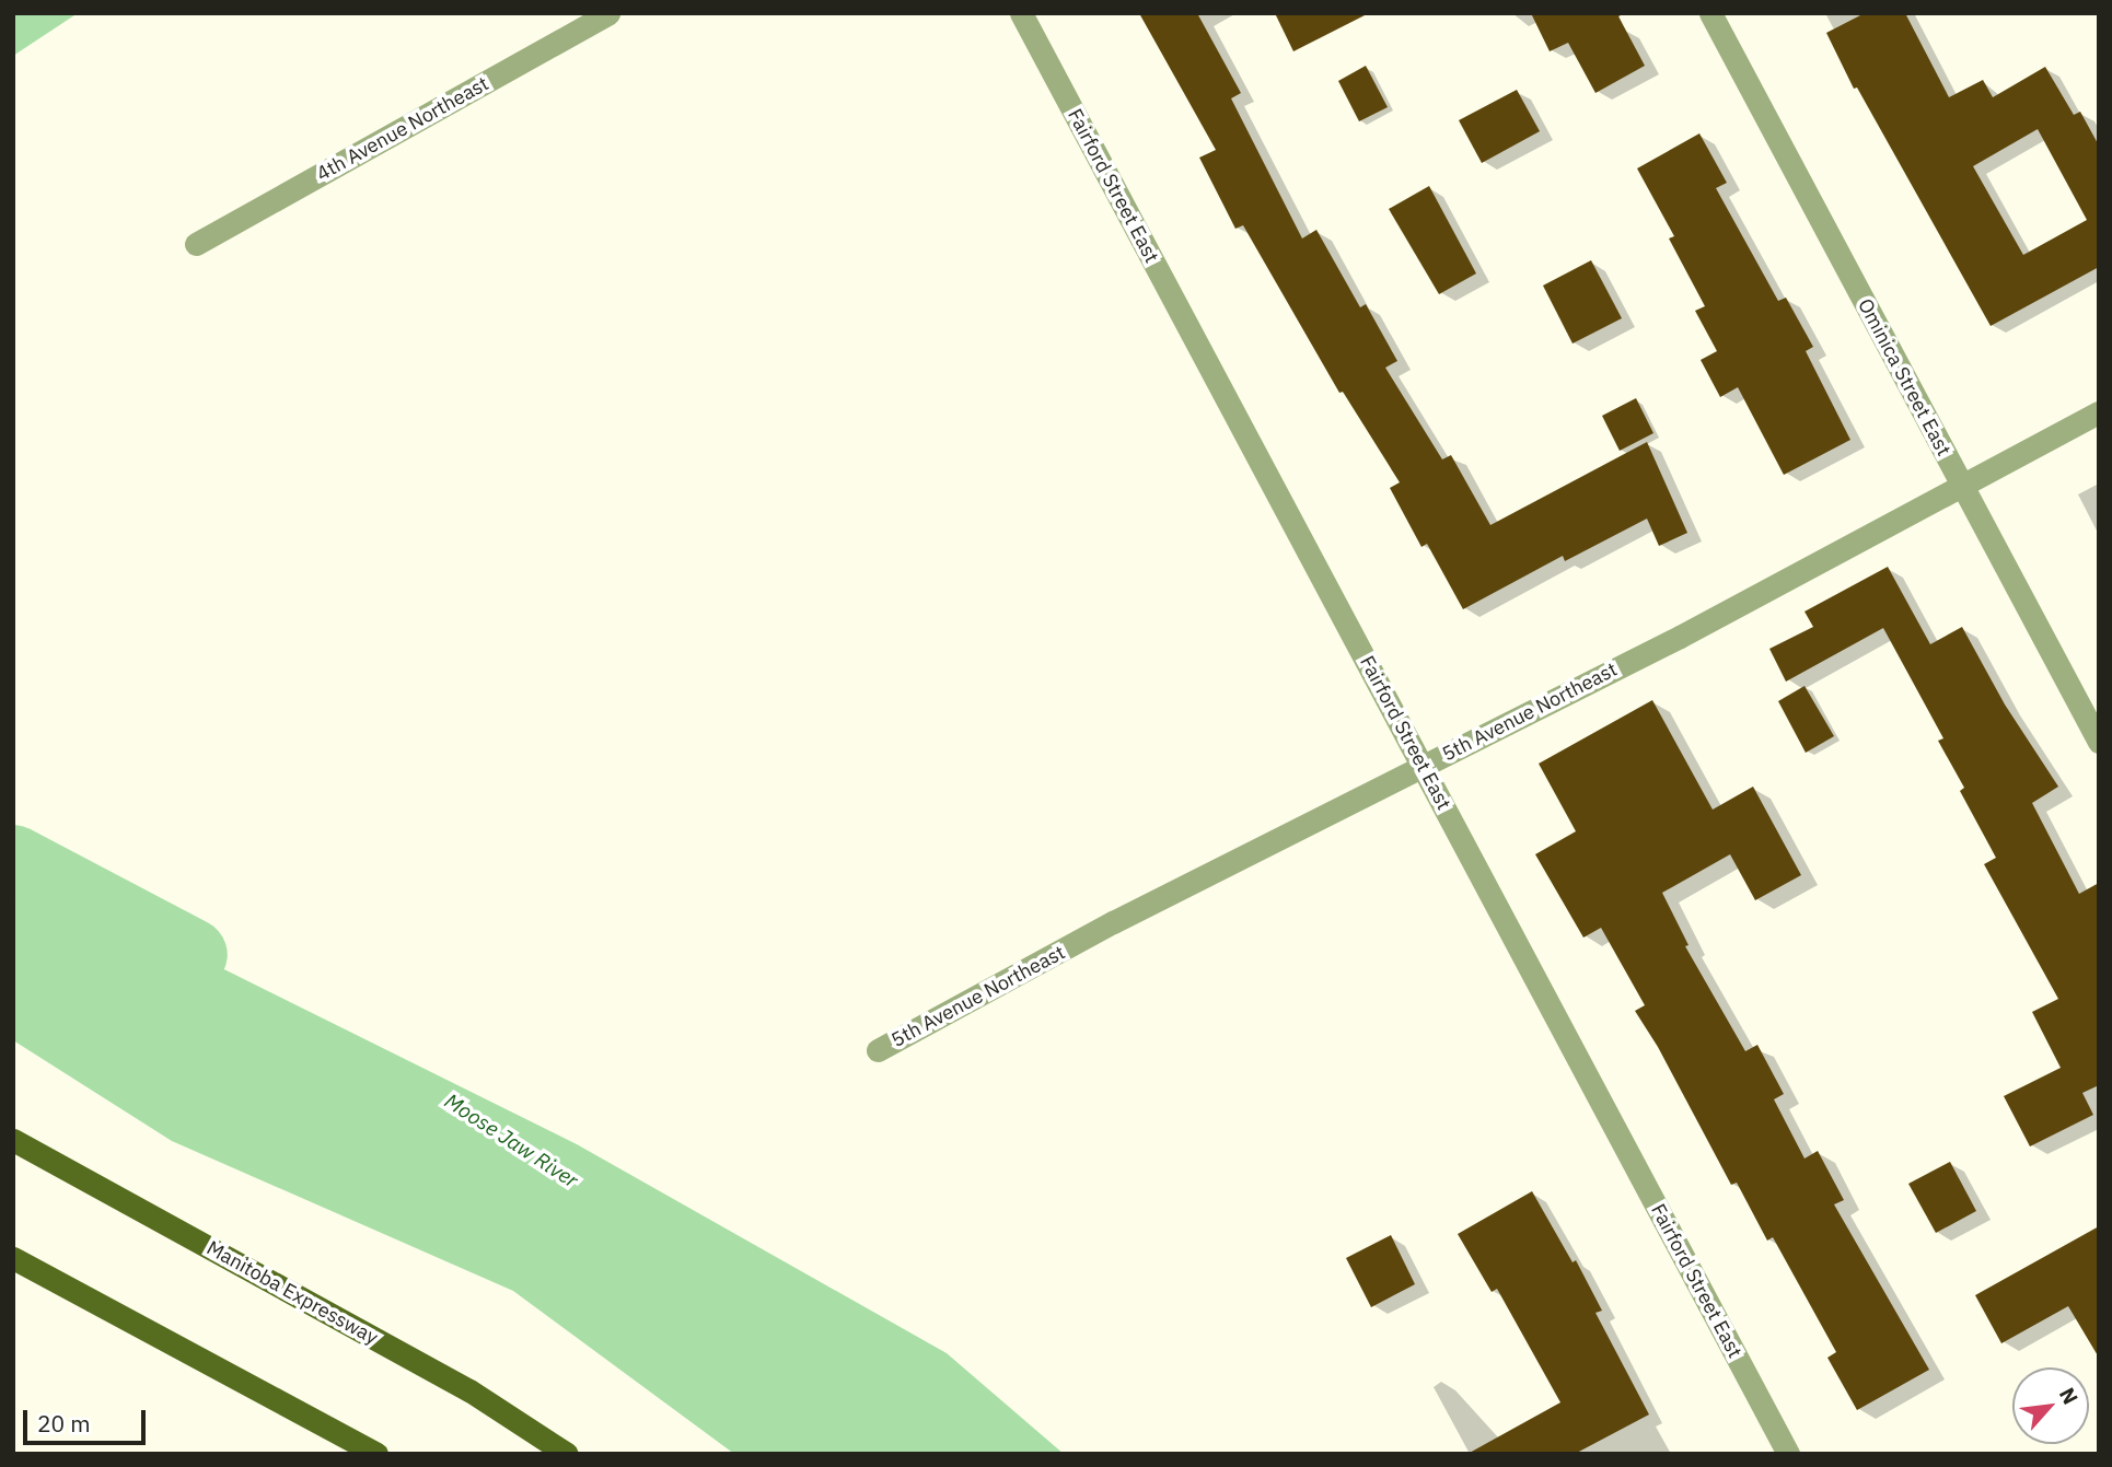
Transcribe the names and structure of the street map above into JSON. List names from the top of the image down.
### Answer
{
  "streets": {
    "main road": ["Manitoba Expressway"],
    "street": [
      "4th Avenue Northeast",
      "Fairford Street East",
      "Ominica Street East",
      "5th Avenue Northeast"
    ]
  },
  "crossings": [
    ["Fairford Street East", "5th Avenue Northeast"],
    ["Ominica Street East", "5th Avenue Northeast"]
  ],
  "water": ["Moose Jaw River"],
  "scale_bar": "20 m",
  "north": "top right"
}
